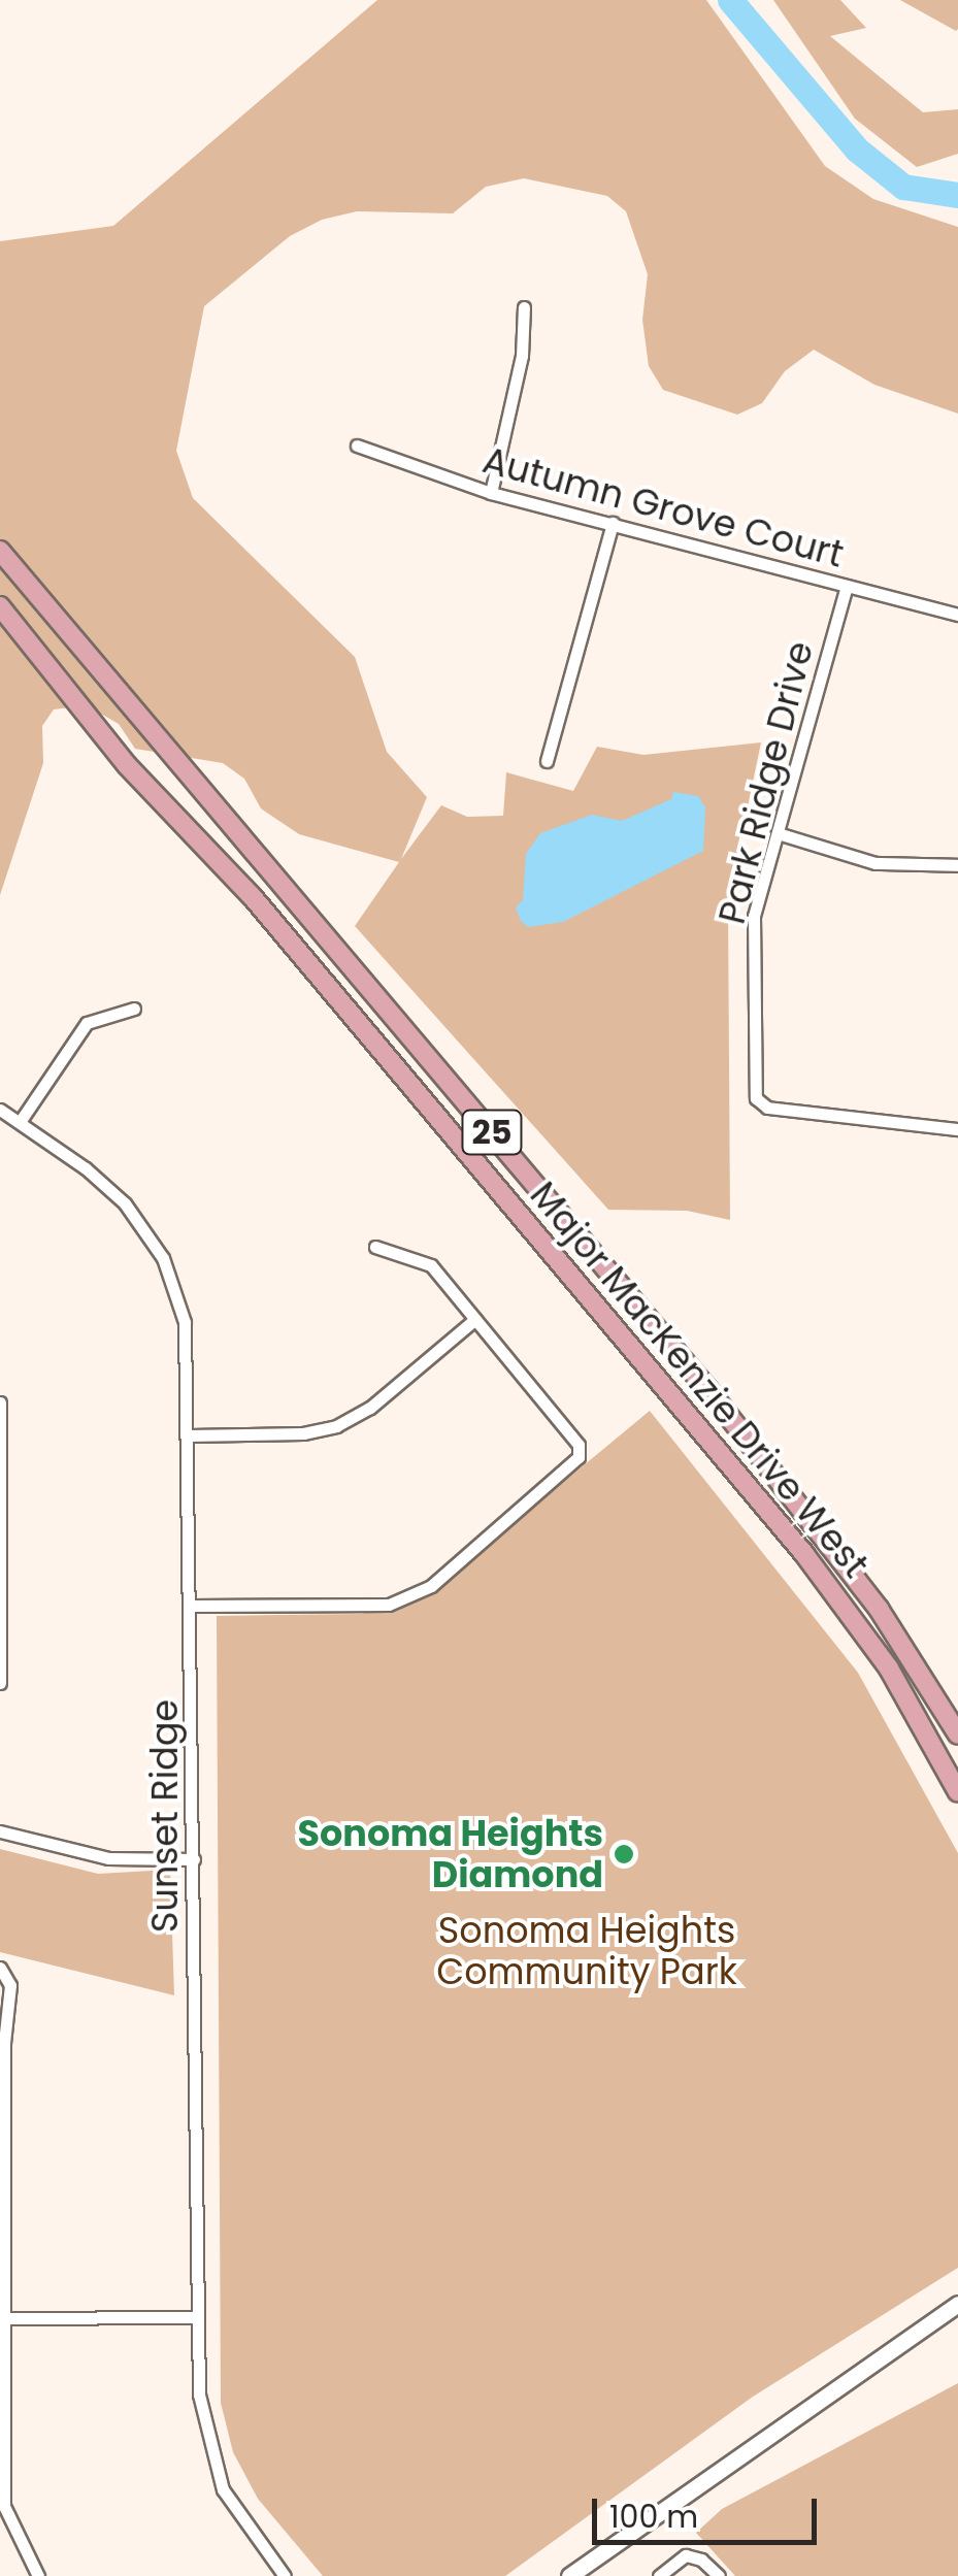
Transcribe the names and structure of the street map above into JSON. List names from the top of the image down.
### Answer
{
  "streets": {
    "main road": ["25", "Major MacKenzie Drive West"],
    "street": ["Autumn Grove Court", "Park Ridge Drive", "Sunset Ridge"]
  },
  "crossings": [
    ["Autumn Grove Court", "Park Ridge Drive"]
  ],
  "parks": ["Sonoma Heights Community Park"],
  "places": ["Sonoma Heights Diamond"],
  "scale_bar": "100 m"
}
